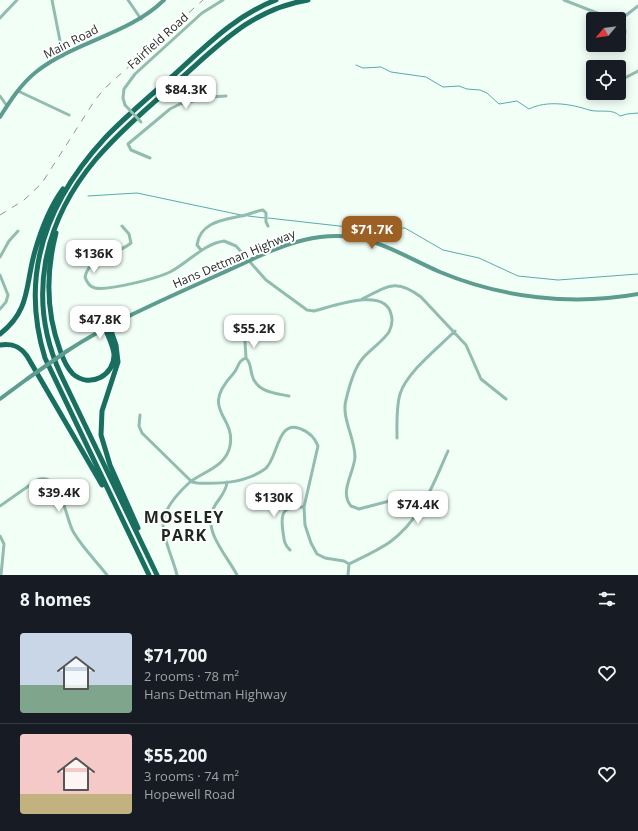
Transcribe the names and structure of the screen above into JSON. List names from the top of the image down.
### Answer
{
  "streets": {
    "street": ["Fairfield Road", "Main Road", "Hans Dettman Highway"]
  },
  "districts": ["MOSELEY PARK"],
  "north": "bottom left",
  "page": {
    "price": [
      "$84.3K",
      "$71.7K",
      "$136K",
      "$47.8K",
      "$55.2K",
      "$39.4K",
      "$130K",
      "$74.4K"
    ],
    "heading": "8 homes",
    "list": [
      {
        "name": "$71,700",
        "note": "2 rooms · 78 m² · Hans Dettman Highway"
      },
      {
        "name": "$55,200",
        "note": "3 rooms · 74 m² · Hopewell Road"
      }
    ]
  }
}
